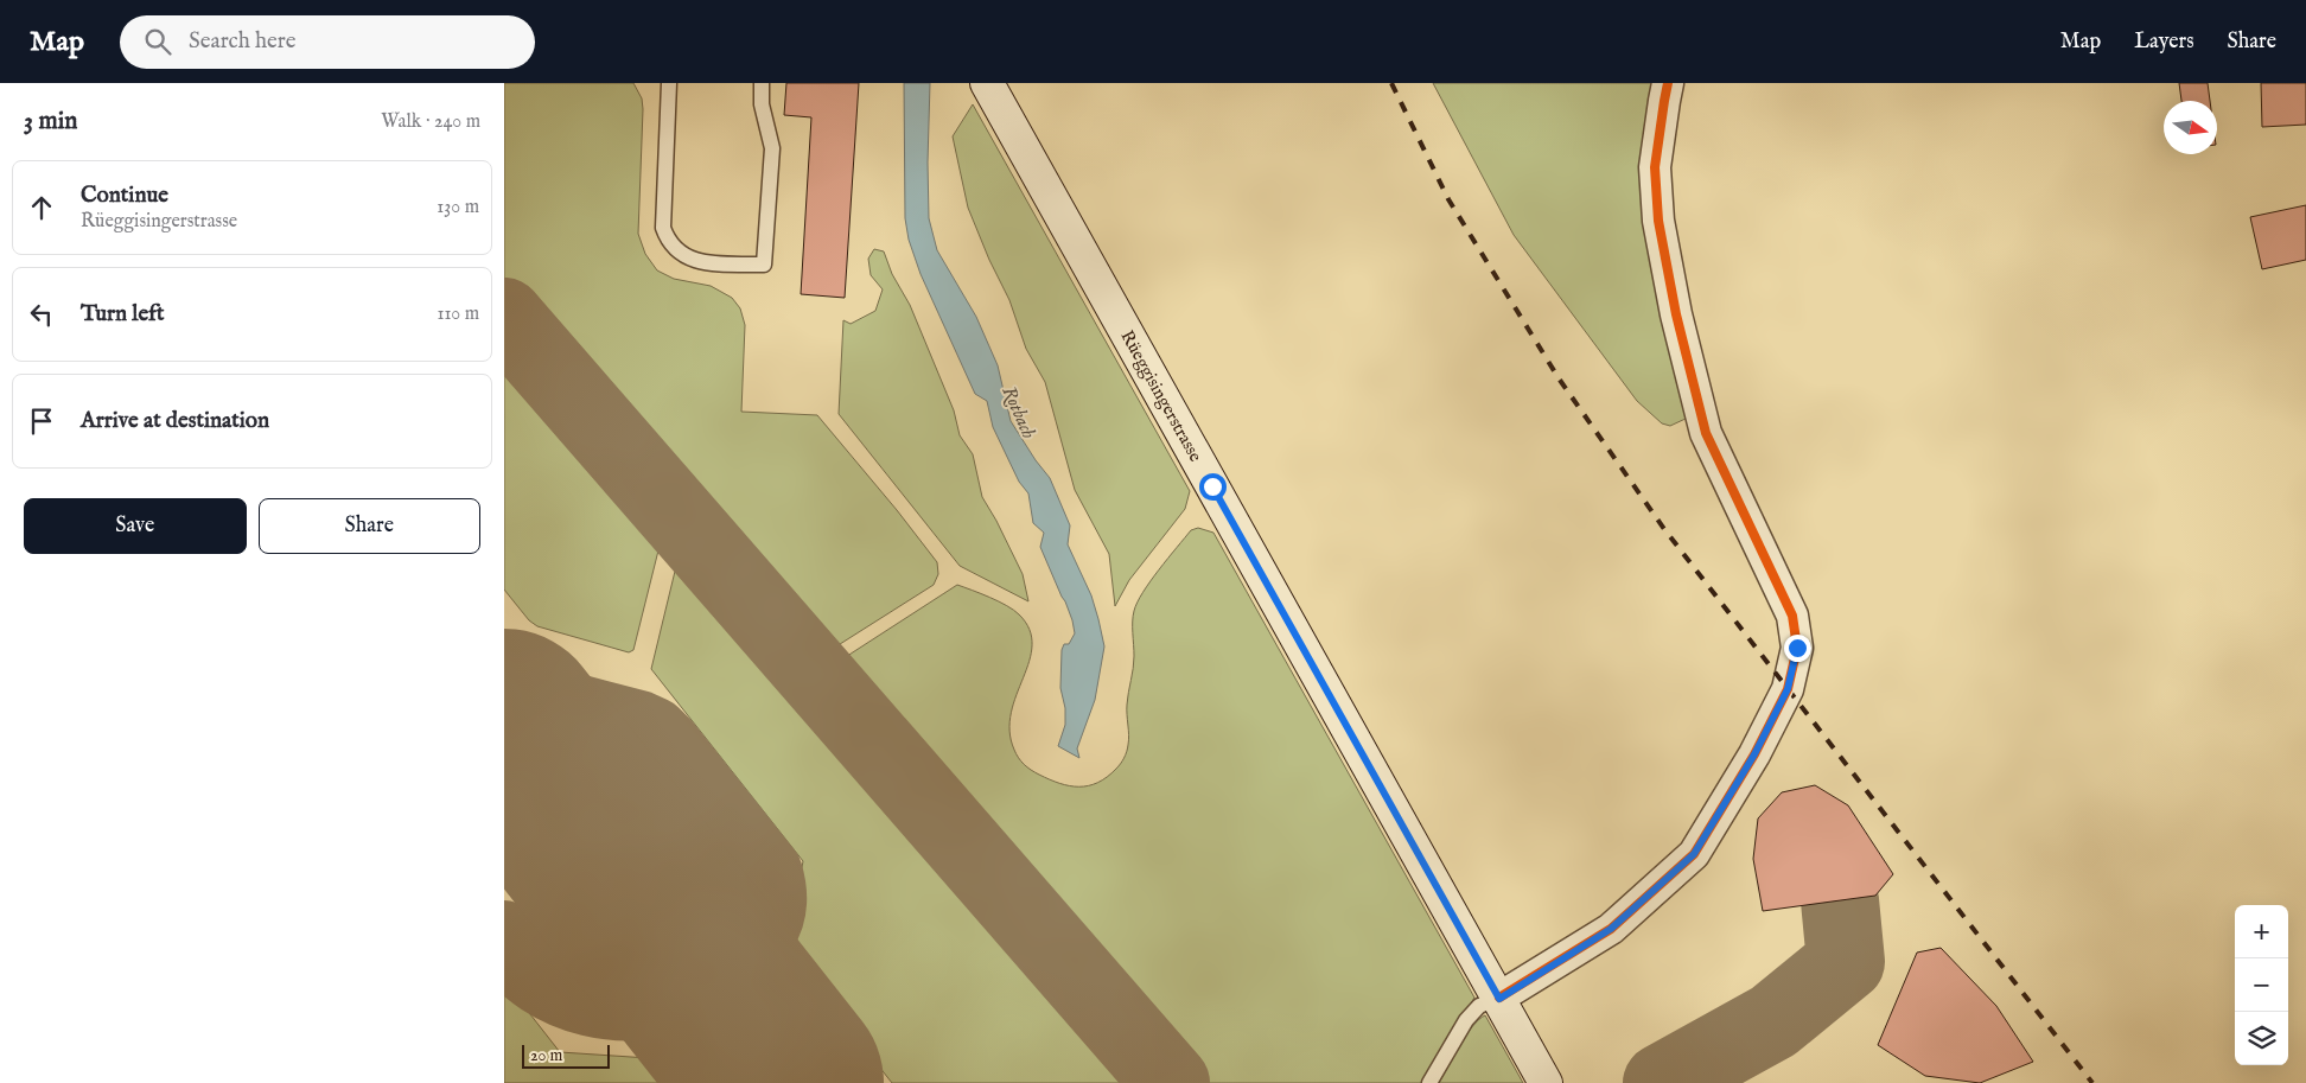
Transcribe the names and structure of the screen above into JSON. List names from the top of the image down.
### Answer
{
  "streets": {
    "main road": ["Rüeggisingerstrasse"]
  },
  "water": ["Rotbach"],
  "scale_bar": "20 m",
  "north": "right",
  "page": {
    "header": "Map",
    "search": "Search here",
    "nav": ["Map", "Layers", "Share"],
    "heading": ["3 min", "Walk · 240 m"],
    "list": [
      ["Continue", "Rüeggisingerstrasse", "130 m"],
      ["Turn left", "110 m"],
      "Arrive at destination"
    ],
    "buttons": ["Save", "Share"],
    "map_buttons": ["+", "−"],
    "scale": "20 m"
  }
}
